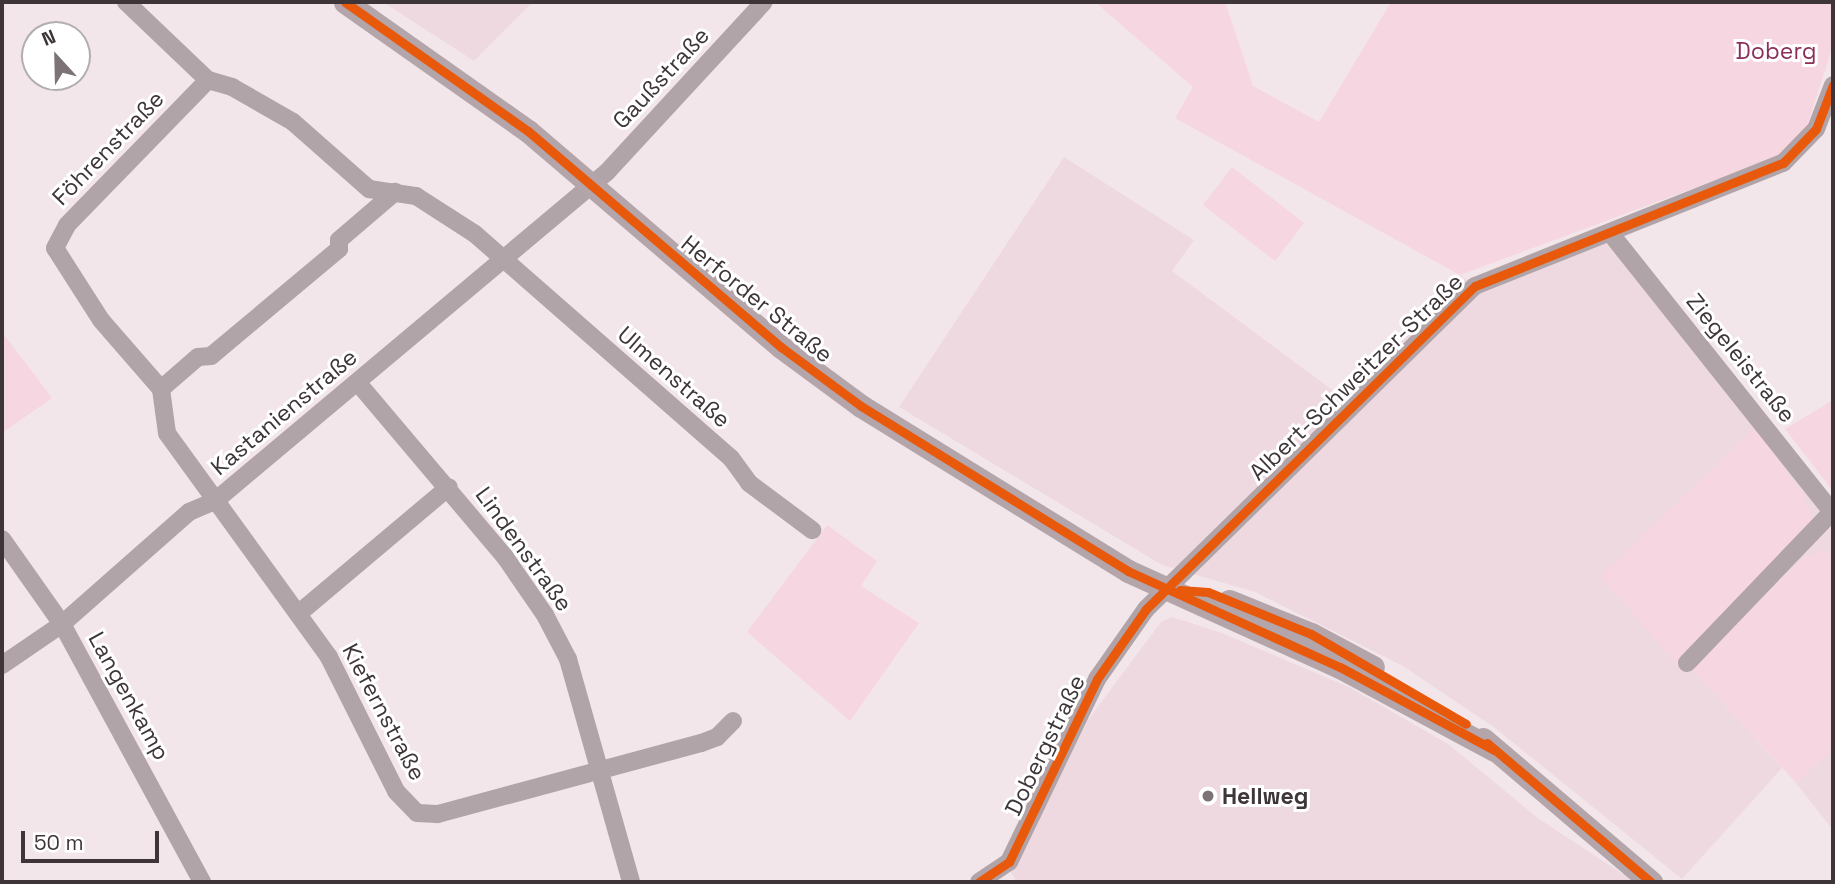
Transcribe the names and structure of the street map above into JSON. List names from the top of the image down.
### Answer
{
  "streets": {
    "main road": ["Herforder Straße"],
    "street": [
      "Gaußstraße",
      "Föhrenstraße",
      "Ziegeleistraße",
      "Ulmenstraße",
      "Albert-Schweitzer-Straße",
      "Kastanienstraße",
      "Lindenstraße",
      "Langenkamp",
      "Kiefernstraße",
      "Dobergstraße"
    ]
  },
  "crossings": [
    ["Gaußstraße", "Herforder Straße"],
    ["Gaußstraße", "Kastanienstraße"],
    ["Herforder Straße", "Albert-Schweitzer-Straße"],
    ["Herforder Straße", "Kastanienstraße"],
    ["Herforder Straße", "Dobergstraße"],
    ["Ziegeleistraße", "Albert-Schweitzer-Straße"],
    ["Ulmenstraße", "Kastanienstraße"],
    ["Albert-Schweitzer-Straße", "Dobergstraße"],
    ["Kastanienstraße", "Lindenstraße"],
    ["Kastanienstraße", "Langenkamp"],
    ["Kastanienstraße", "Kiefernstraße"],
    ["Lindenstraße", "Kiefernstraße"]
  ],
  "parks": ["Doberg"],
  "places": ["Hellweg"],
  "scale_bar": "50 m",
  "north": "top"
}
